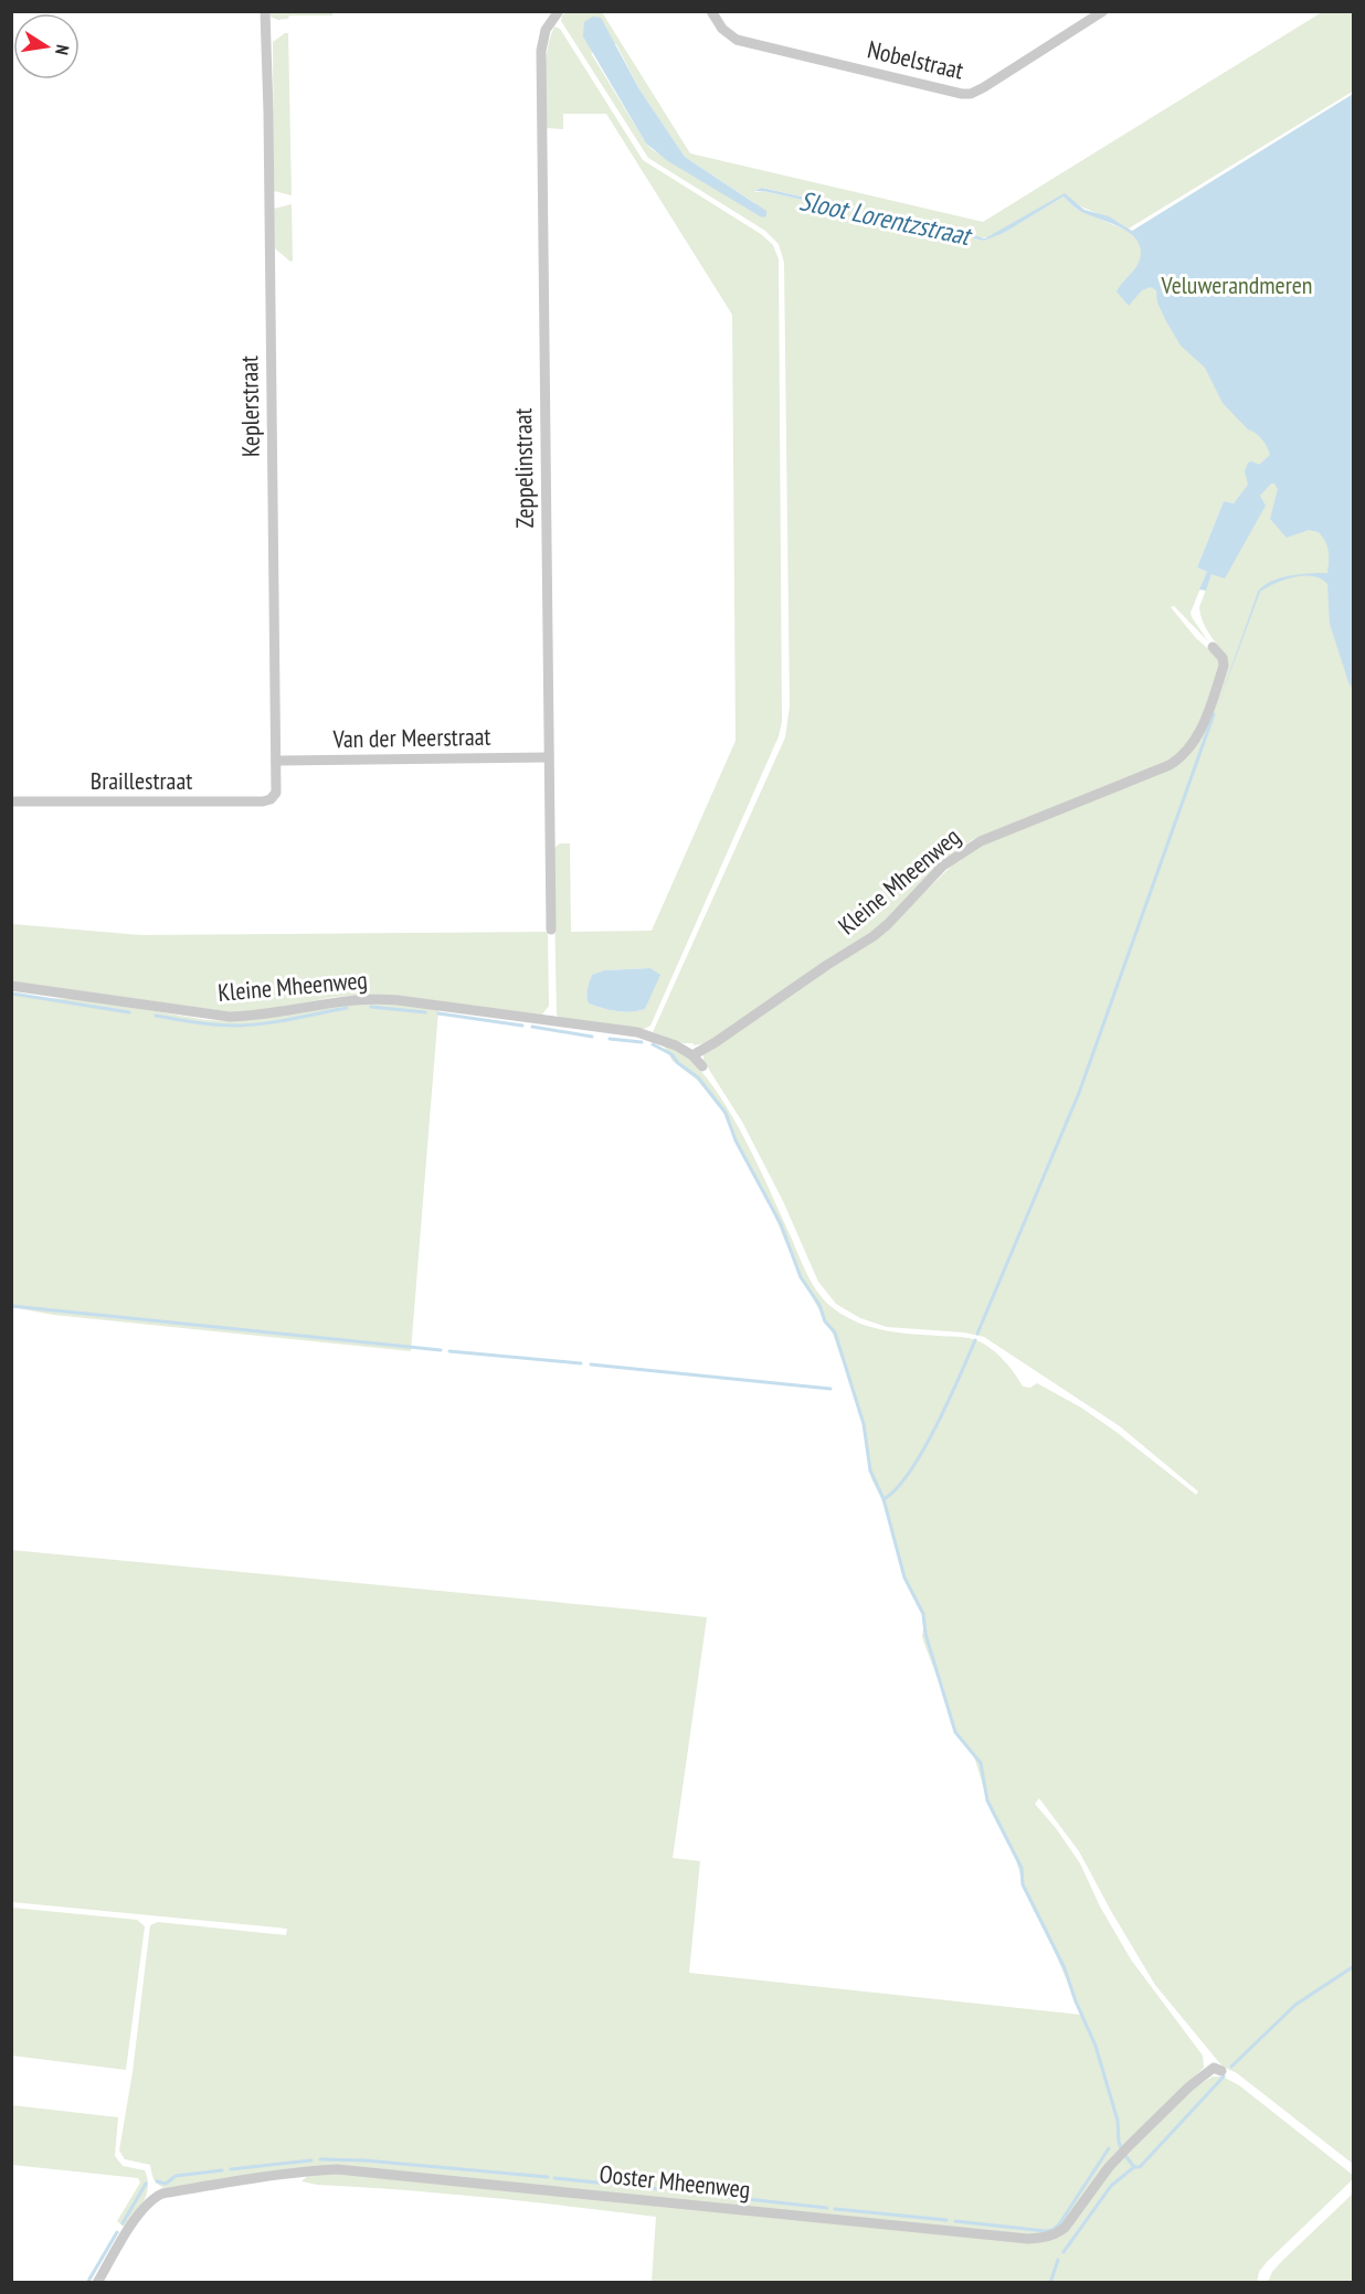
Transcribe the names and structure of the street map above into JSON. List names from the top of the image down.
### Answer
{
  "streets": {
    "street": [
      "Nobelstraat",
      "Keplerstraat",
      "Zeppelinstraat",
      "Van der Meerstraat",
      "Braillestraat",
      "Kleine Mheenweg",
      "Ooster Mheenweg"
    ]
  },
  "crossings": [
    ["Keplerstraat", "Van der Meerstraat"],
    ["Keplerstraat", "Braillestraat"],
    ["Zeppelinstraat", "Van der Meerstraat"]
  ],
  "water": ["Sloot Lorentzstraat"],
  "parks": ["Veluwerandmeren"],
  "north": "right"
}
